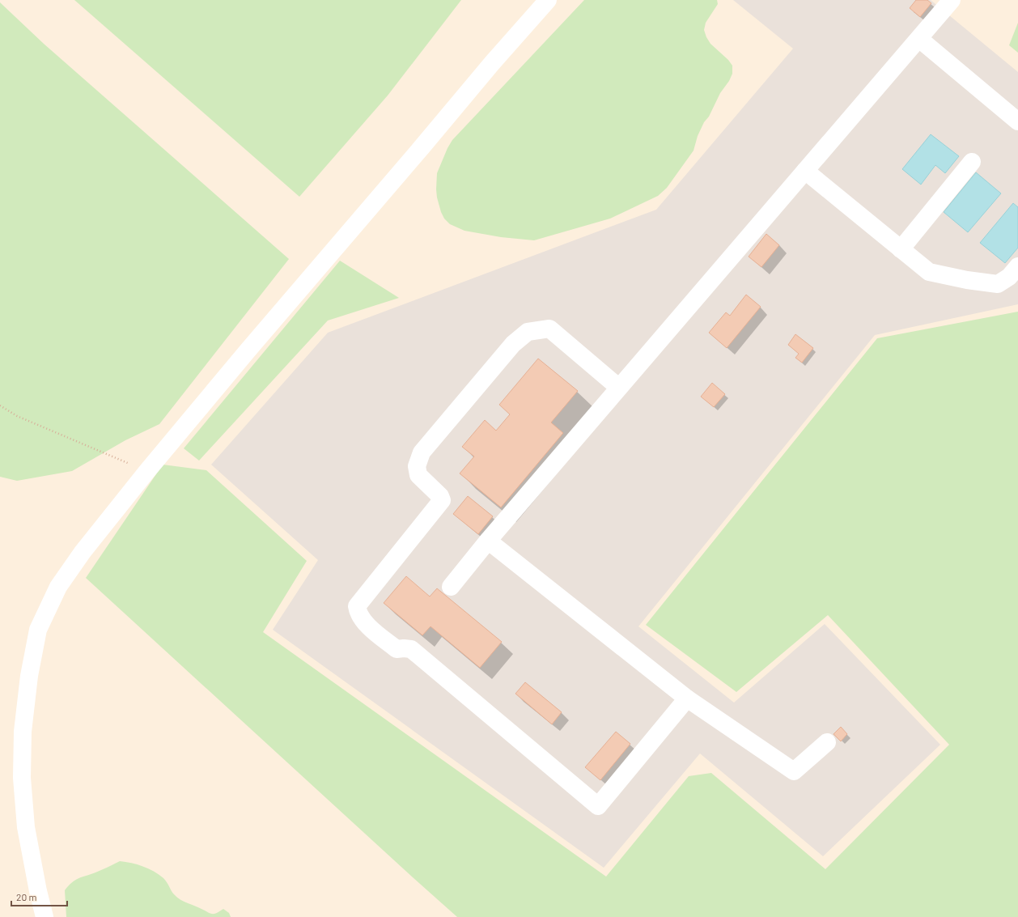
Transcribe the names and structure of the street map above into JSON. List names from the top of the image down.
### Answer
{
  "scale_bar": "20 m"
}
